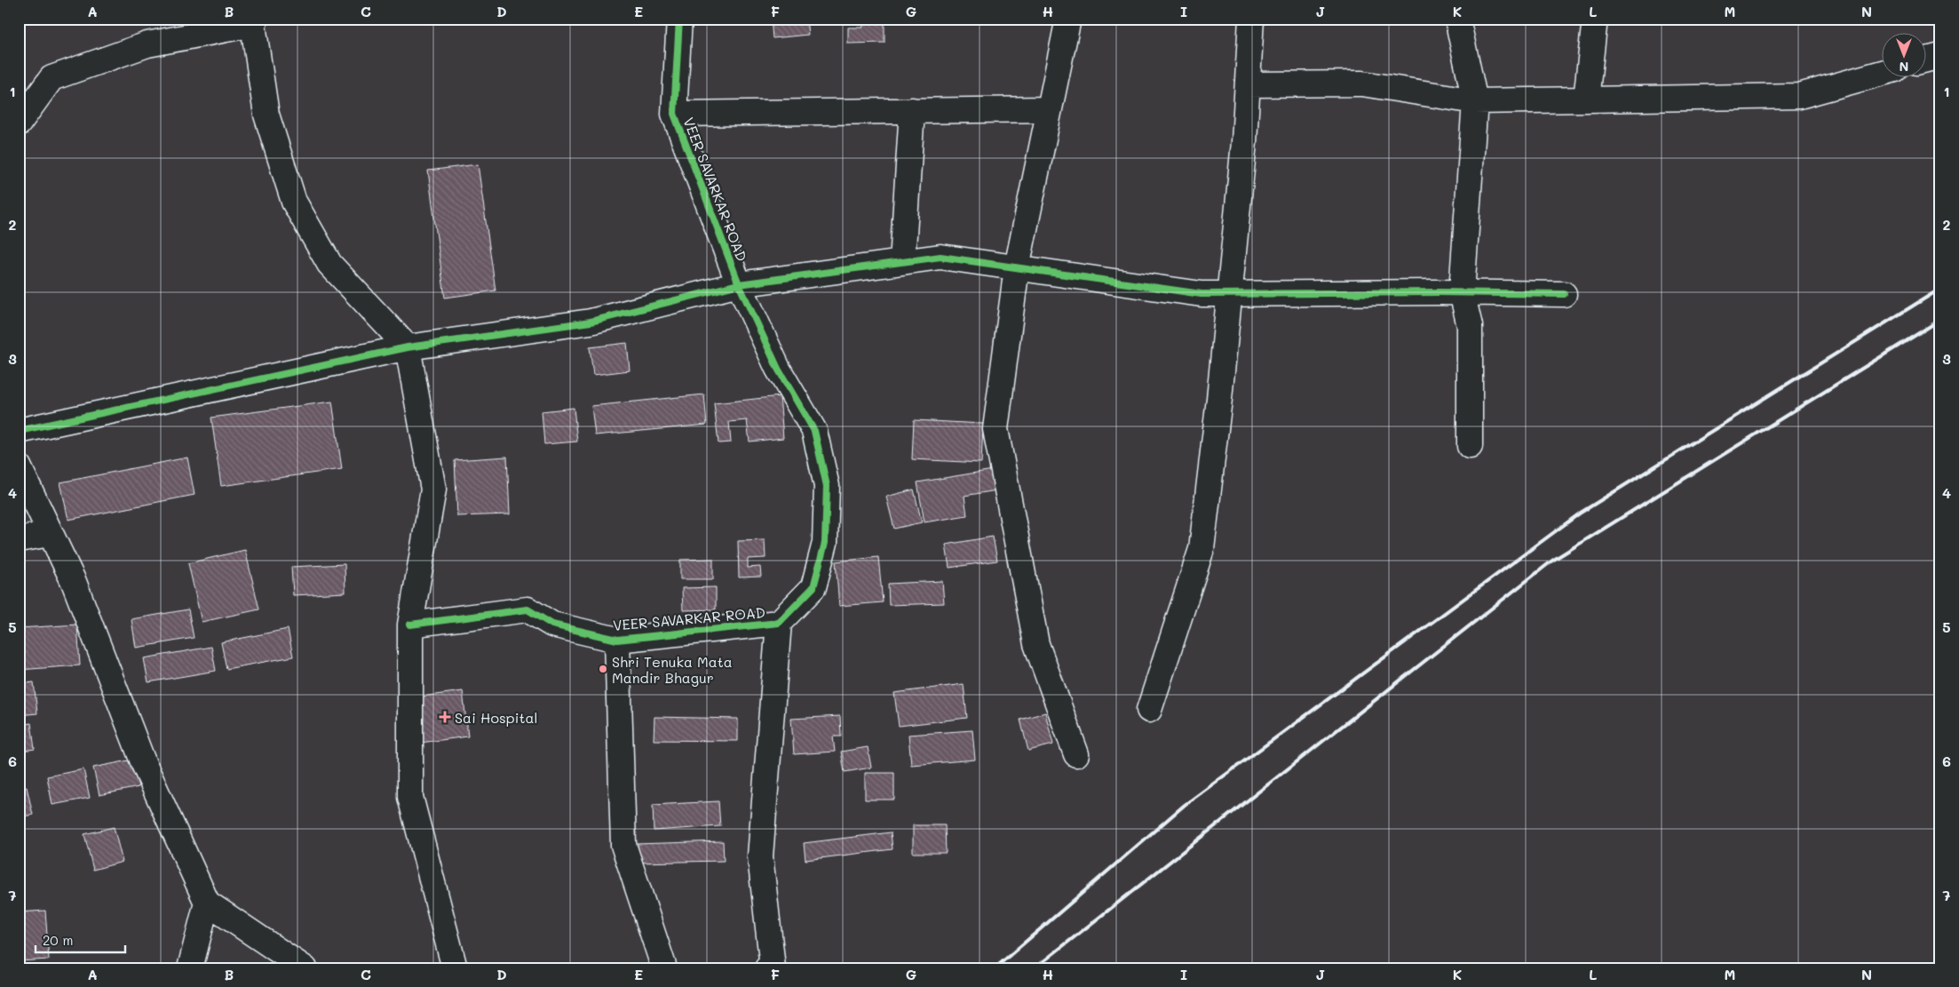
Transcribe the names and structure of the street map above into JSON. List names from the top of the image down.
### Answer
{
  "streets": {
    "street": ["VEER SAVARKAR ROAD"]
  },
  "places": {
    "other": ["Shri Tenuka Mata Mandir Bhagur"],
    "health": ["Sai Hospital"]
  },
  "scale_bar": "20 m",
  "north": "bottom",
  "grid": {
    "columns": [
      "A",
      "B",
      "C",
      "D",
      "E",
      "F",
      "G",
      "H",
      "I",
      "J",
      "K",
      "L",
      "M",
      "N"
    ],
    "rows": [
      "1",
      "2",
      "3",
      "4",
      "5",
      "6",
      "7"
    ]
  }
}
